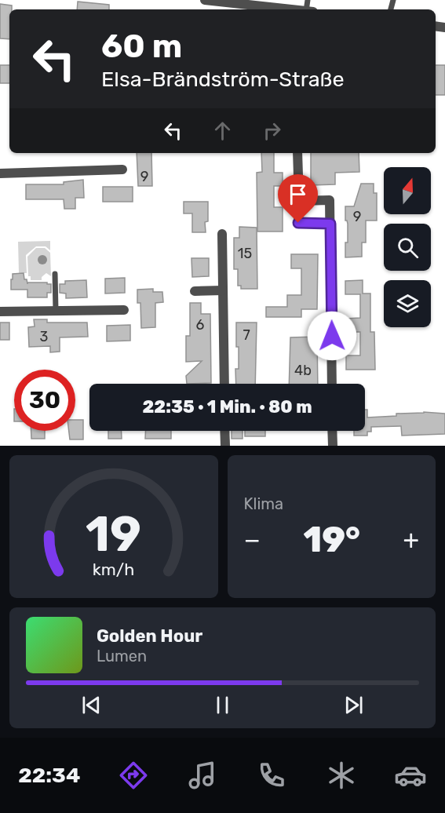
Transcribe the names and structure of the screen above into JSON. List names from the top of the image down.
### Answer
{
  "house_numbers": [
    "9",
    "9",
    "15",
    "6",
    "7",
    "3",
    "4b"
  ],
  "north": "top",
  "page": {
    "turn": ["60 m", "Elsa-Brändström-Straße"],
    "limit": "30",
    "trip": "22:35 · 1 Min. · 80 m",
    "tile": "Klima",
    "heat": ["−", "19°", "+"],
    "song": ["Golden Hour", "Lumen"],
    "tabs": "22:34",
    "gauge": ["19", "km/h"]
  }
}
